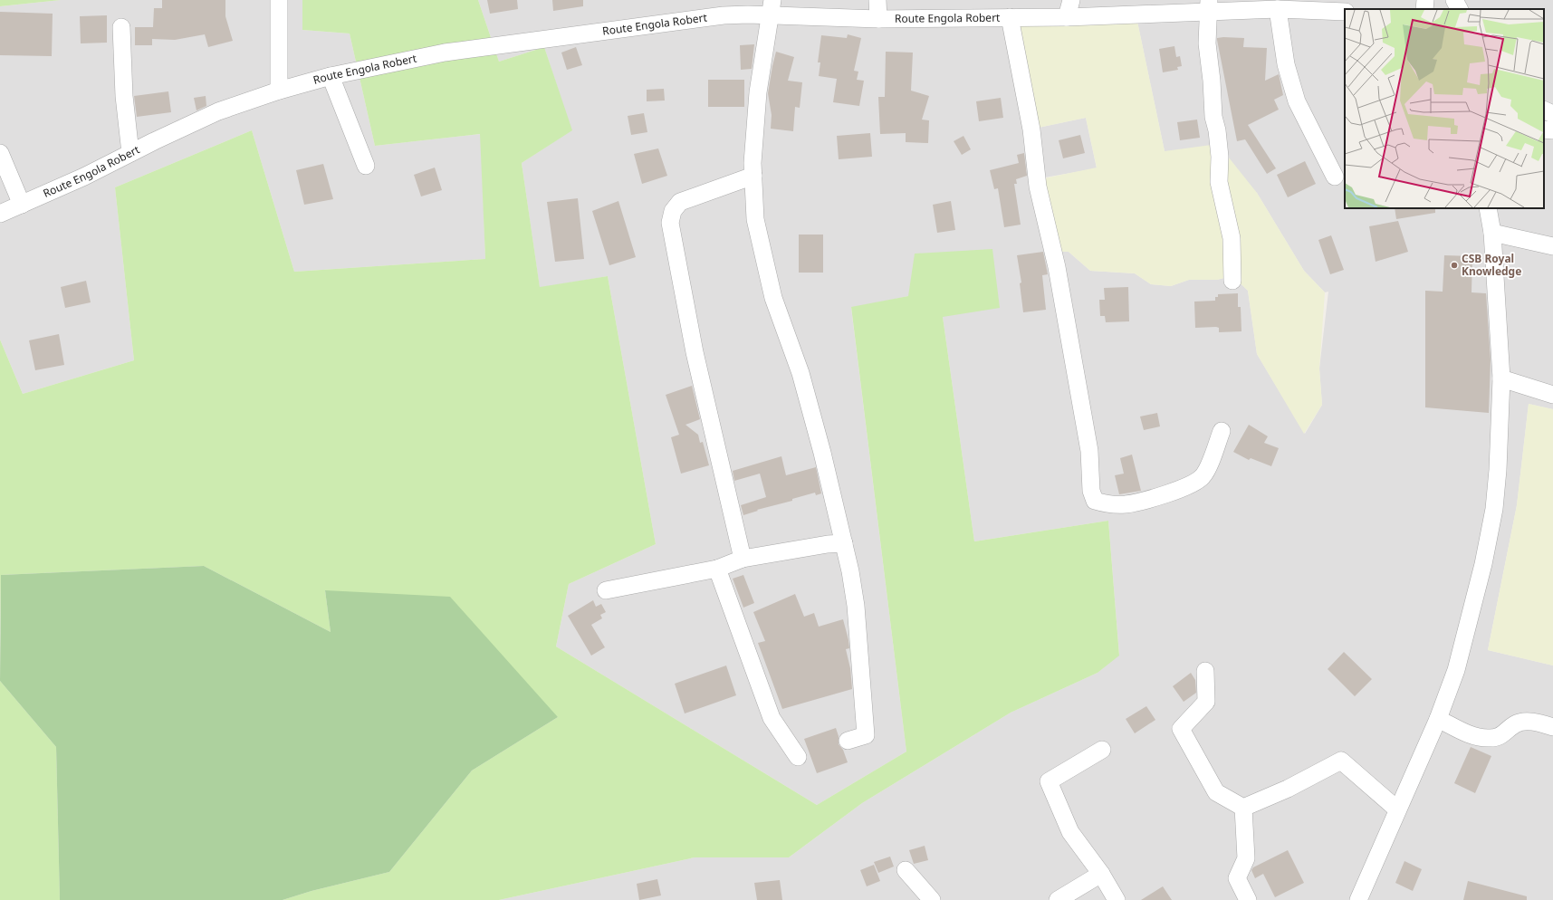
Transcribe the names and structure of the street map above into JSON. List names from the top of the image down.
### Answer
{
  "streets": {
    "street": ["Route Engola Robert"]
  },
  "places": ["CSB Royal Knowledge"]
}
